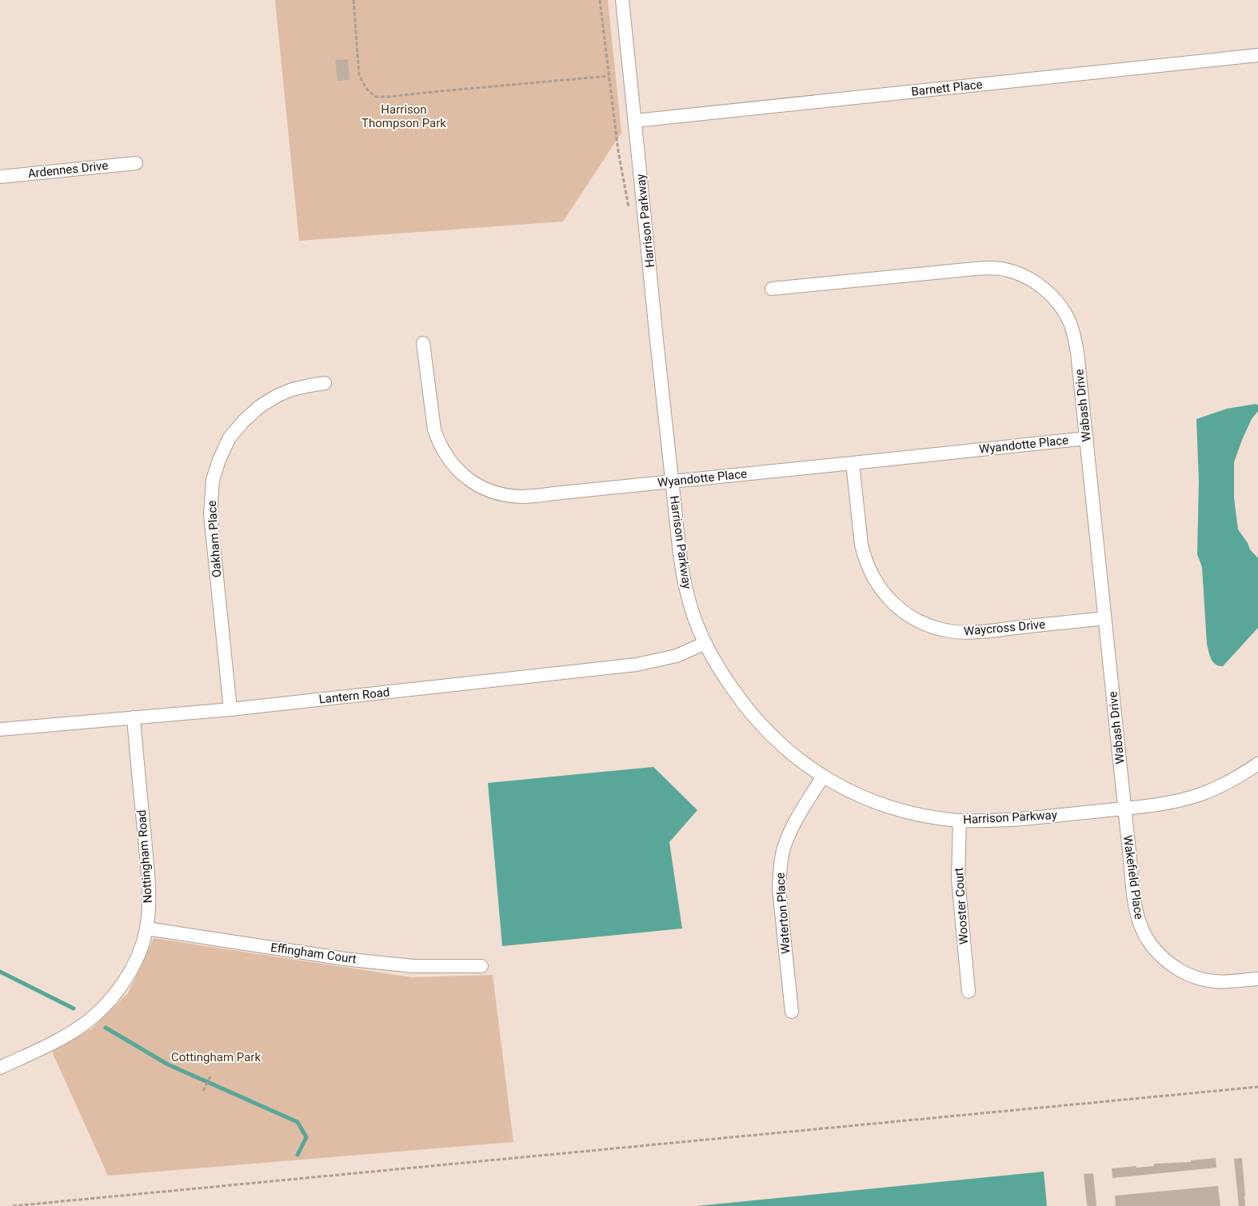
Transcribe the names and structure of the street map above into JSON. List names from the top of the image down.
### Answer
{
  "streets": {
    "street": [
      "Barnett Place",
      "Ardennes Drive",
      "Harrison Parkway",
      "Wabash Drive",
      "Wyandotte Place",
      "Oakham Place",
      "Waycross Drive",
      "Lantern Road",
      "Nottingham Road",
      "Wakefield Place",
      "Wooster Court",
      "Waterton Place",
      "Effingham Court"
    ]
  },
  "crossings": [
    ["Barnett Place", "Harrison Parkway"],
    ["Harrison Parkway", "Wabash Drive"],
    ["Harrison Parkway", "Wyandotte Place"],
    ["Harrison Parkway", "Lantern Road"],
    ["Harrison Parkway", "Wakefield Place"],
    ["Harrison Parkway", "Wooster Court"],
    ["Harrison Parkway", "Waterton Place"],
    ["Wabash Drive", "Wyandotte Place"],
    ["Wabash Drive", "Waycross Drive"],
    ["Wabash Drive", "Wakefield Place"],
    ["Wyandotte Place", "Waycross Drive"],
    ["Oakham Place", "Lantern Road"],
    ["Lantern Road", "Nottingham Road"],
    ["Nottingham Road", "Effingham Court"]
  ],
  "parks": ["Harrison Thompson Park", "Cottingham Park"]
}
